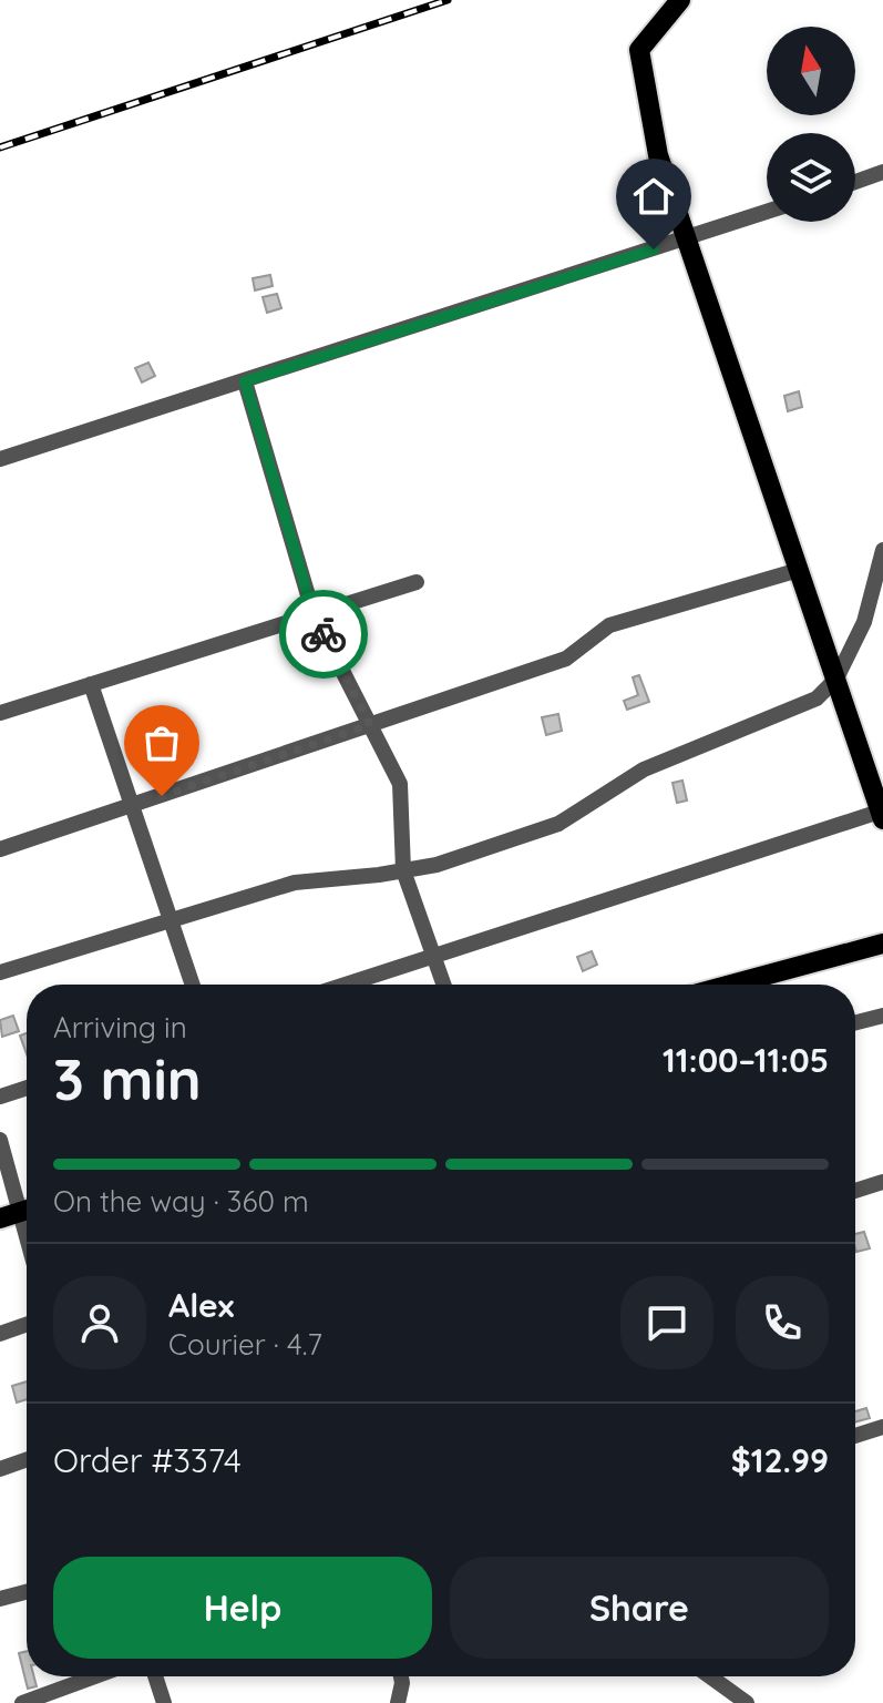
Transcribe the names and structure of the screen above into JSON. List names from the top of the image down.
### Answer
{
  "north": "top",
  "page": {
    "heading": ["3 min", "Arriving in", "11:00–11:05"],
    "panel": [
      "Alex",
      "Courier · 4.7",
      "Order #3374",
      "$12.99"
    ],
    "bar": "On the way · 360 m",
    "buttons": ["Help", "Share"]
  }
}
